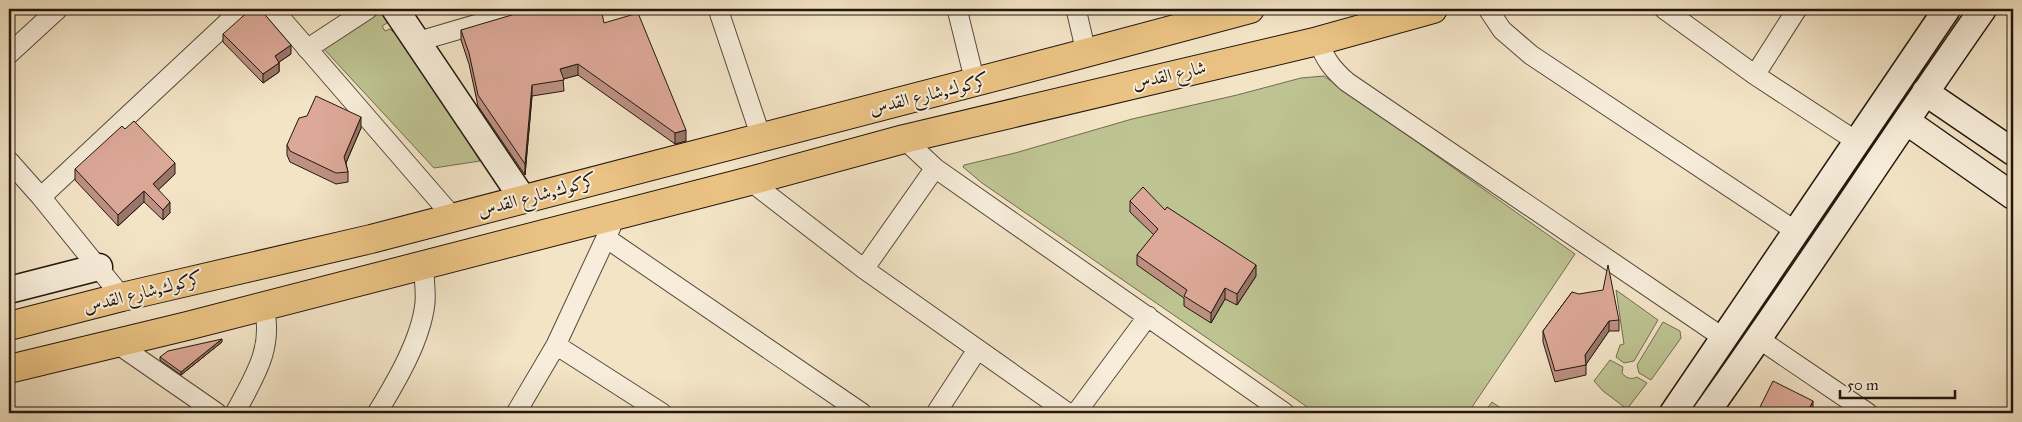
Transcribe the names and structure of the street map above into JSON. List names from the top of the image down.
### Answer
{
  "streets": {
    "main road": ["شارع القدس", "كركوك,شارع القدس"]
  },
  "scale_bar": "50 m"
}
